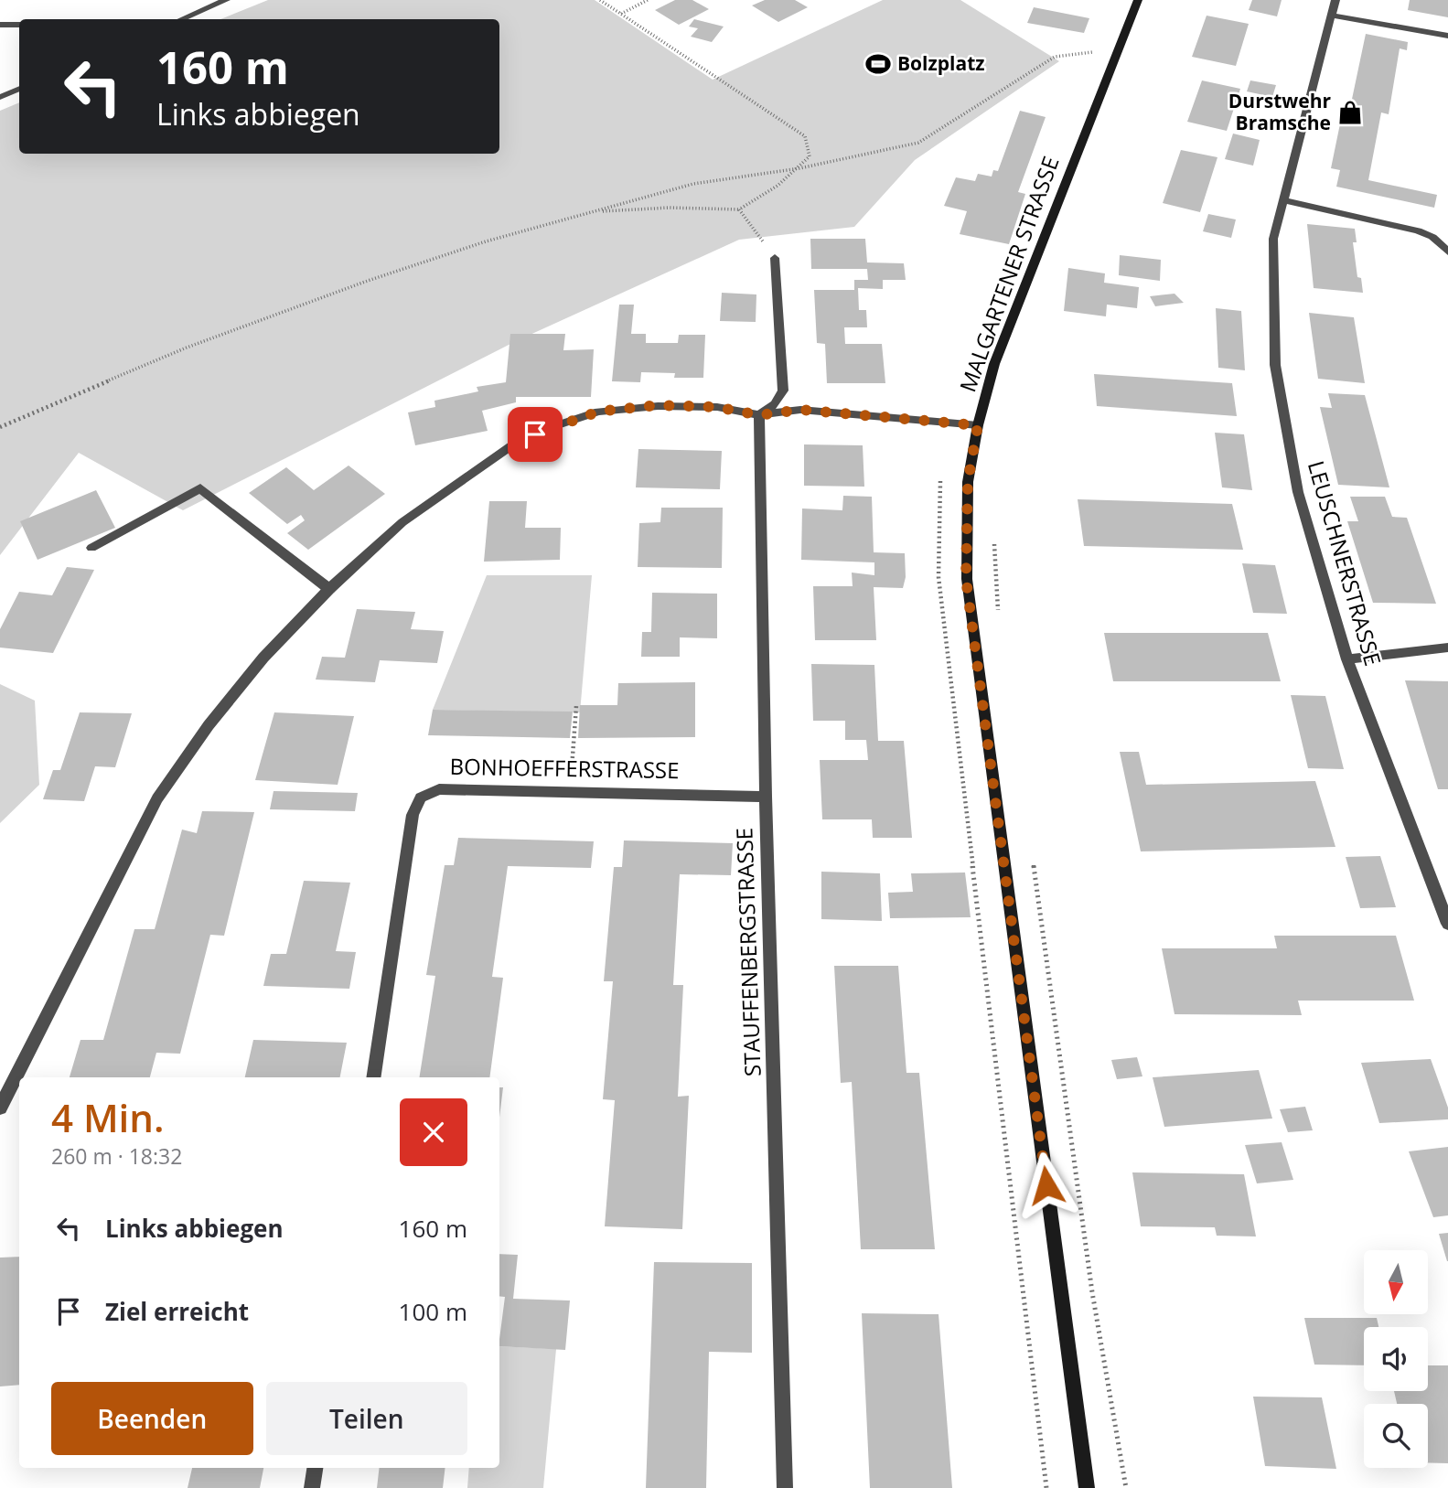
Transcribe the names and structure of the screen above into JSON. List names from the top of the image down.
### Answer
{
  "streets": {
    "street": [
      "MALGARTENER STRASSE",
      "LEUSCHNERSTRASSE",
      "BONHOEFFERSTRASSE",
      "STAUFFENBERGSTRASSE"
    ]
  },
  "crossings": [
    ["BONHOEFFERSTRASSE", "STAUFFENBERGSTRASSE"]
  ],
  "places": {
    "sports": ["Bolzplatz"],
    "shop": ["Durstwehr Bramsche"]
  },
  "north": "bottom",
  "page": {
    "turn": ["160 m", "Links abbiegen"],
    "heading": ["4 Min.", "260 m · 18:32"],
    "list": [
      {
        "name": "Links abbiegen",
        "value": "160 m"
      },
      {
        "name": "Ziel erreicht",
        "value": "100 m"
      }
    ],
    "buttons": ["Beenden", "Teilen"]
  }
}
